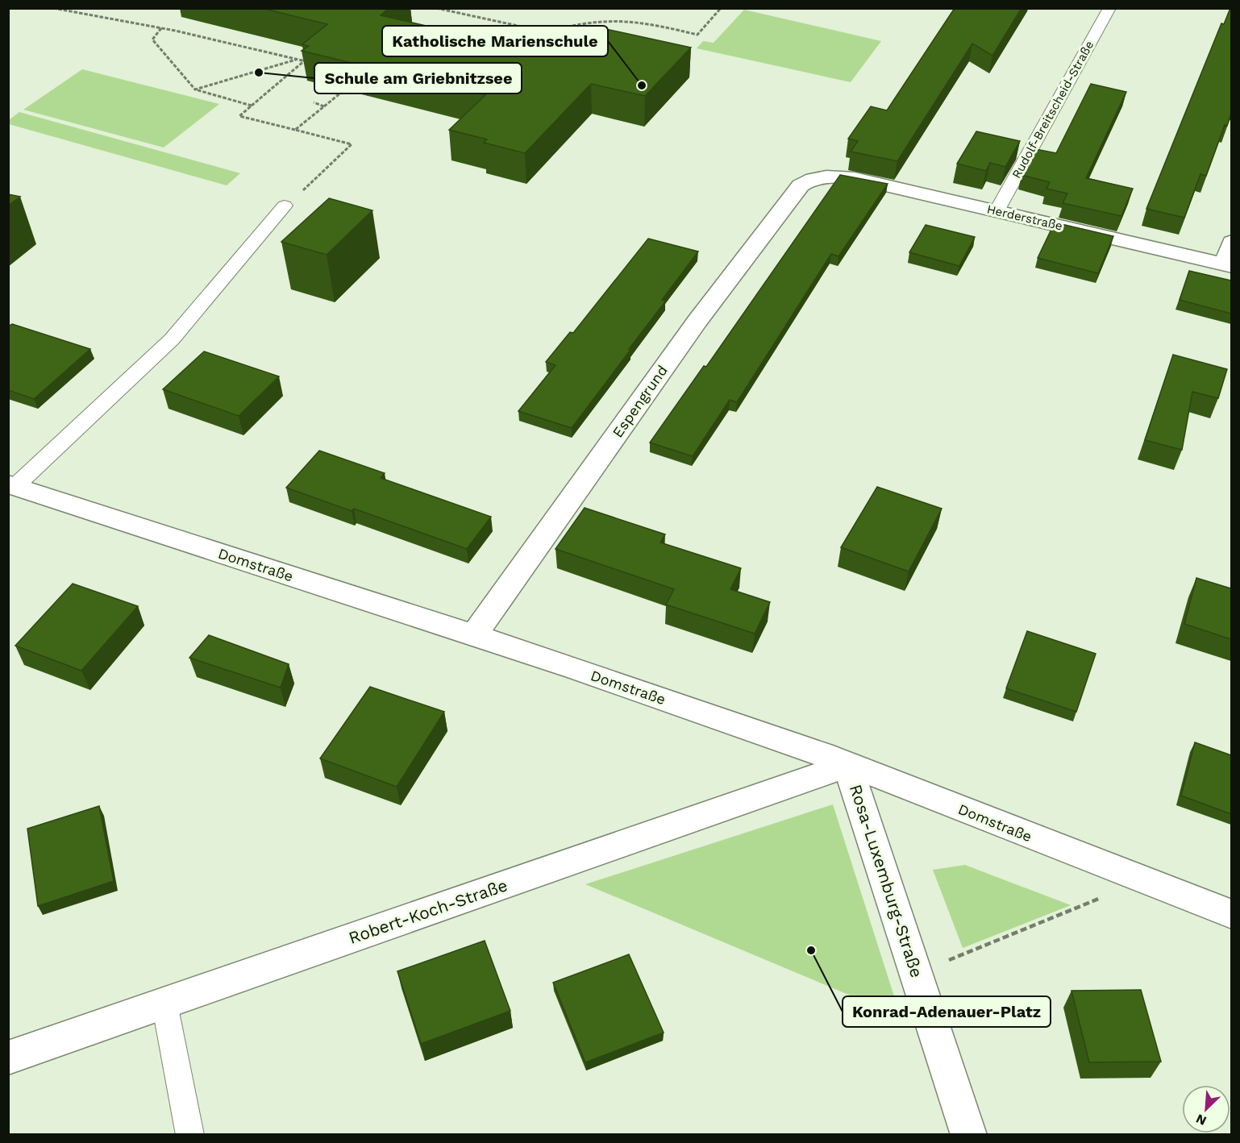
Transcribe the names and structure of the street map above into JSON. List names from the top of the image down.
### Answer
{
  "streets": {
    "street": [
      "Herderstraße",
      "Espengrund",
      "Domstraße",
      "Rosa-Luxemburg-Straße",
      "Robert-Koch-Straße"
    ],
    "lane": ["Rudolf-Breitscheid-Straße"]
  },
  "crossings": [
    ["Rudolf-Breitscheid-Straße", "Herderstraße"],
    ["Herderstraße", "Espengrund"],
    ["Espengrund", "Domstraße"],
    ["Domstraße", "Rosa-Luxemburg-Straße"],
    ["Domstraße", "Robert-Koch-Straße"],
    ["Rosa-Luxemburg-Straße", "Robert-Koch-Straße"]
  ],
  "places": ["Schule am Griebnitzsee", "Katholische Marienschule", "Konrad-Adenauer-Platz"],
  "north": "bottom left"
}
